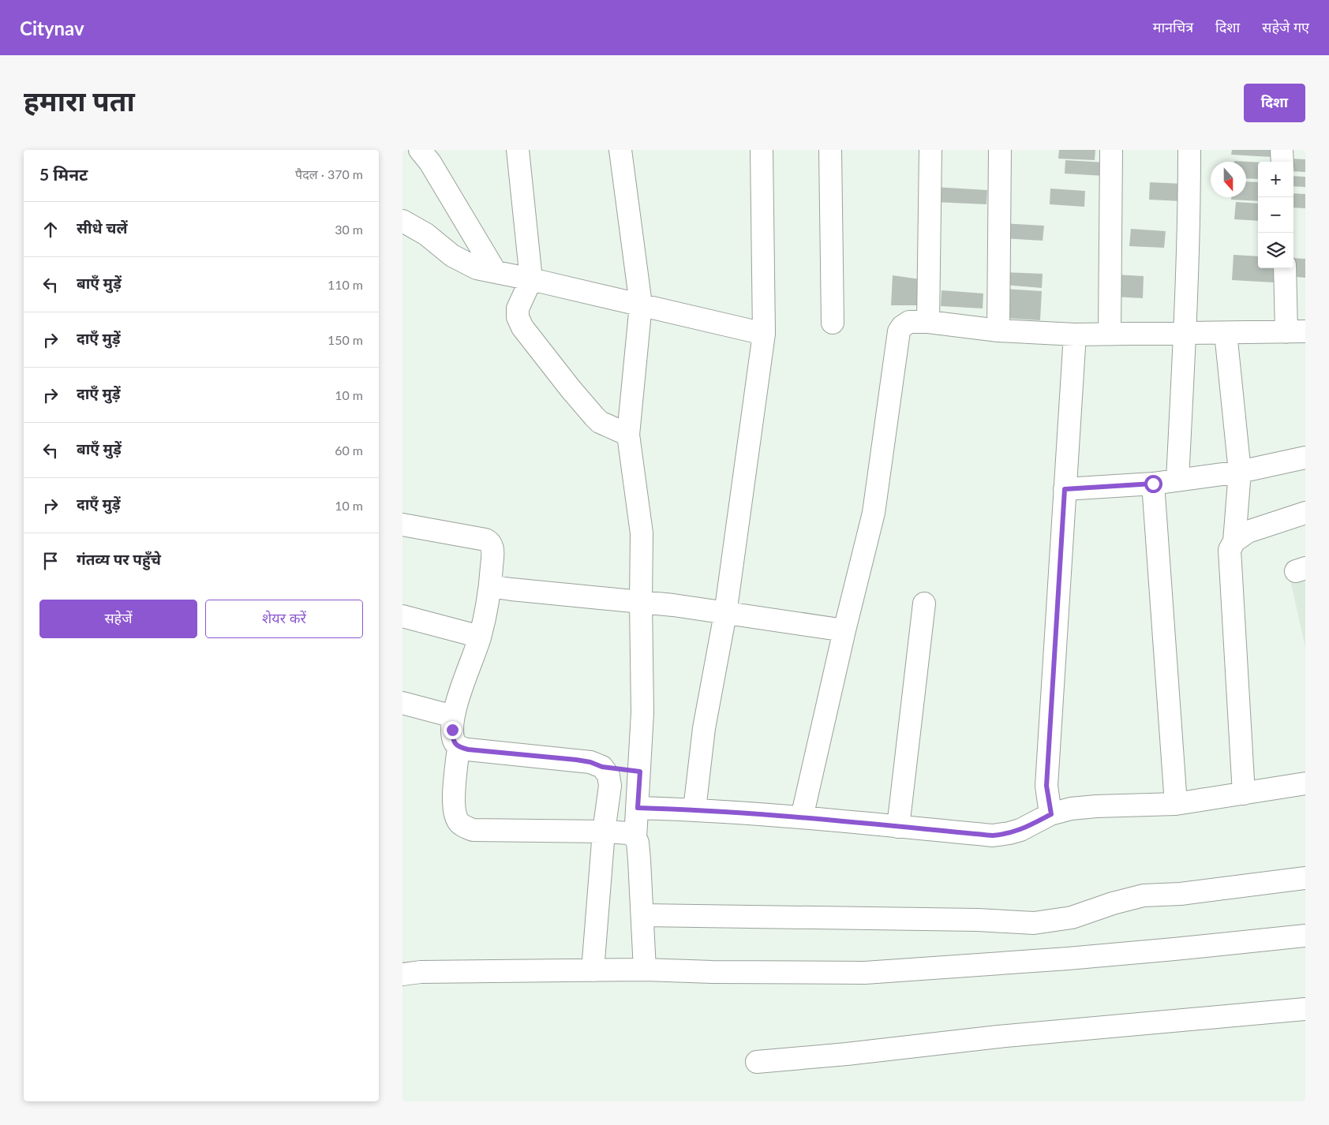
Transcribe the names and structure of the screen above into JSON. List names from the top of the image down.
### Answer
{
  "north": "bottom",
  "page": {
    "header": "Citynav",
    "nav": ["मानचित्र", "दिशा", "सहेजे गए"],
    "title": "हमारा पता",
    "buttons": [
      "दिशा",
      ["सहेजें", "शेयर करें"]
    ],
    "heading": ["5 मिनट", "पैदल · 370 m"],
    "map_buttons": ["+", "−"],
    "list": [
      ["सीधे चलें", "30 m"],
      ["बाएँ मुड़ें", "110 m"],
      ["दाएँ मुड़ें", "150 m"],
      ["दाएँ मुड़ें", "10 m"],
      ["बाएँ मुड़ें", "60 m"],
      ["दाएँ मुड़ें", "10 m"],
      "गंतव्य पर पहुँचे"
    ]
  }
}
